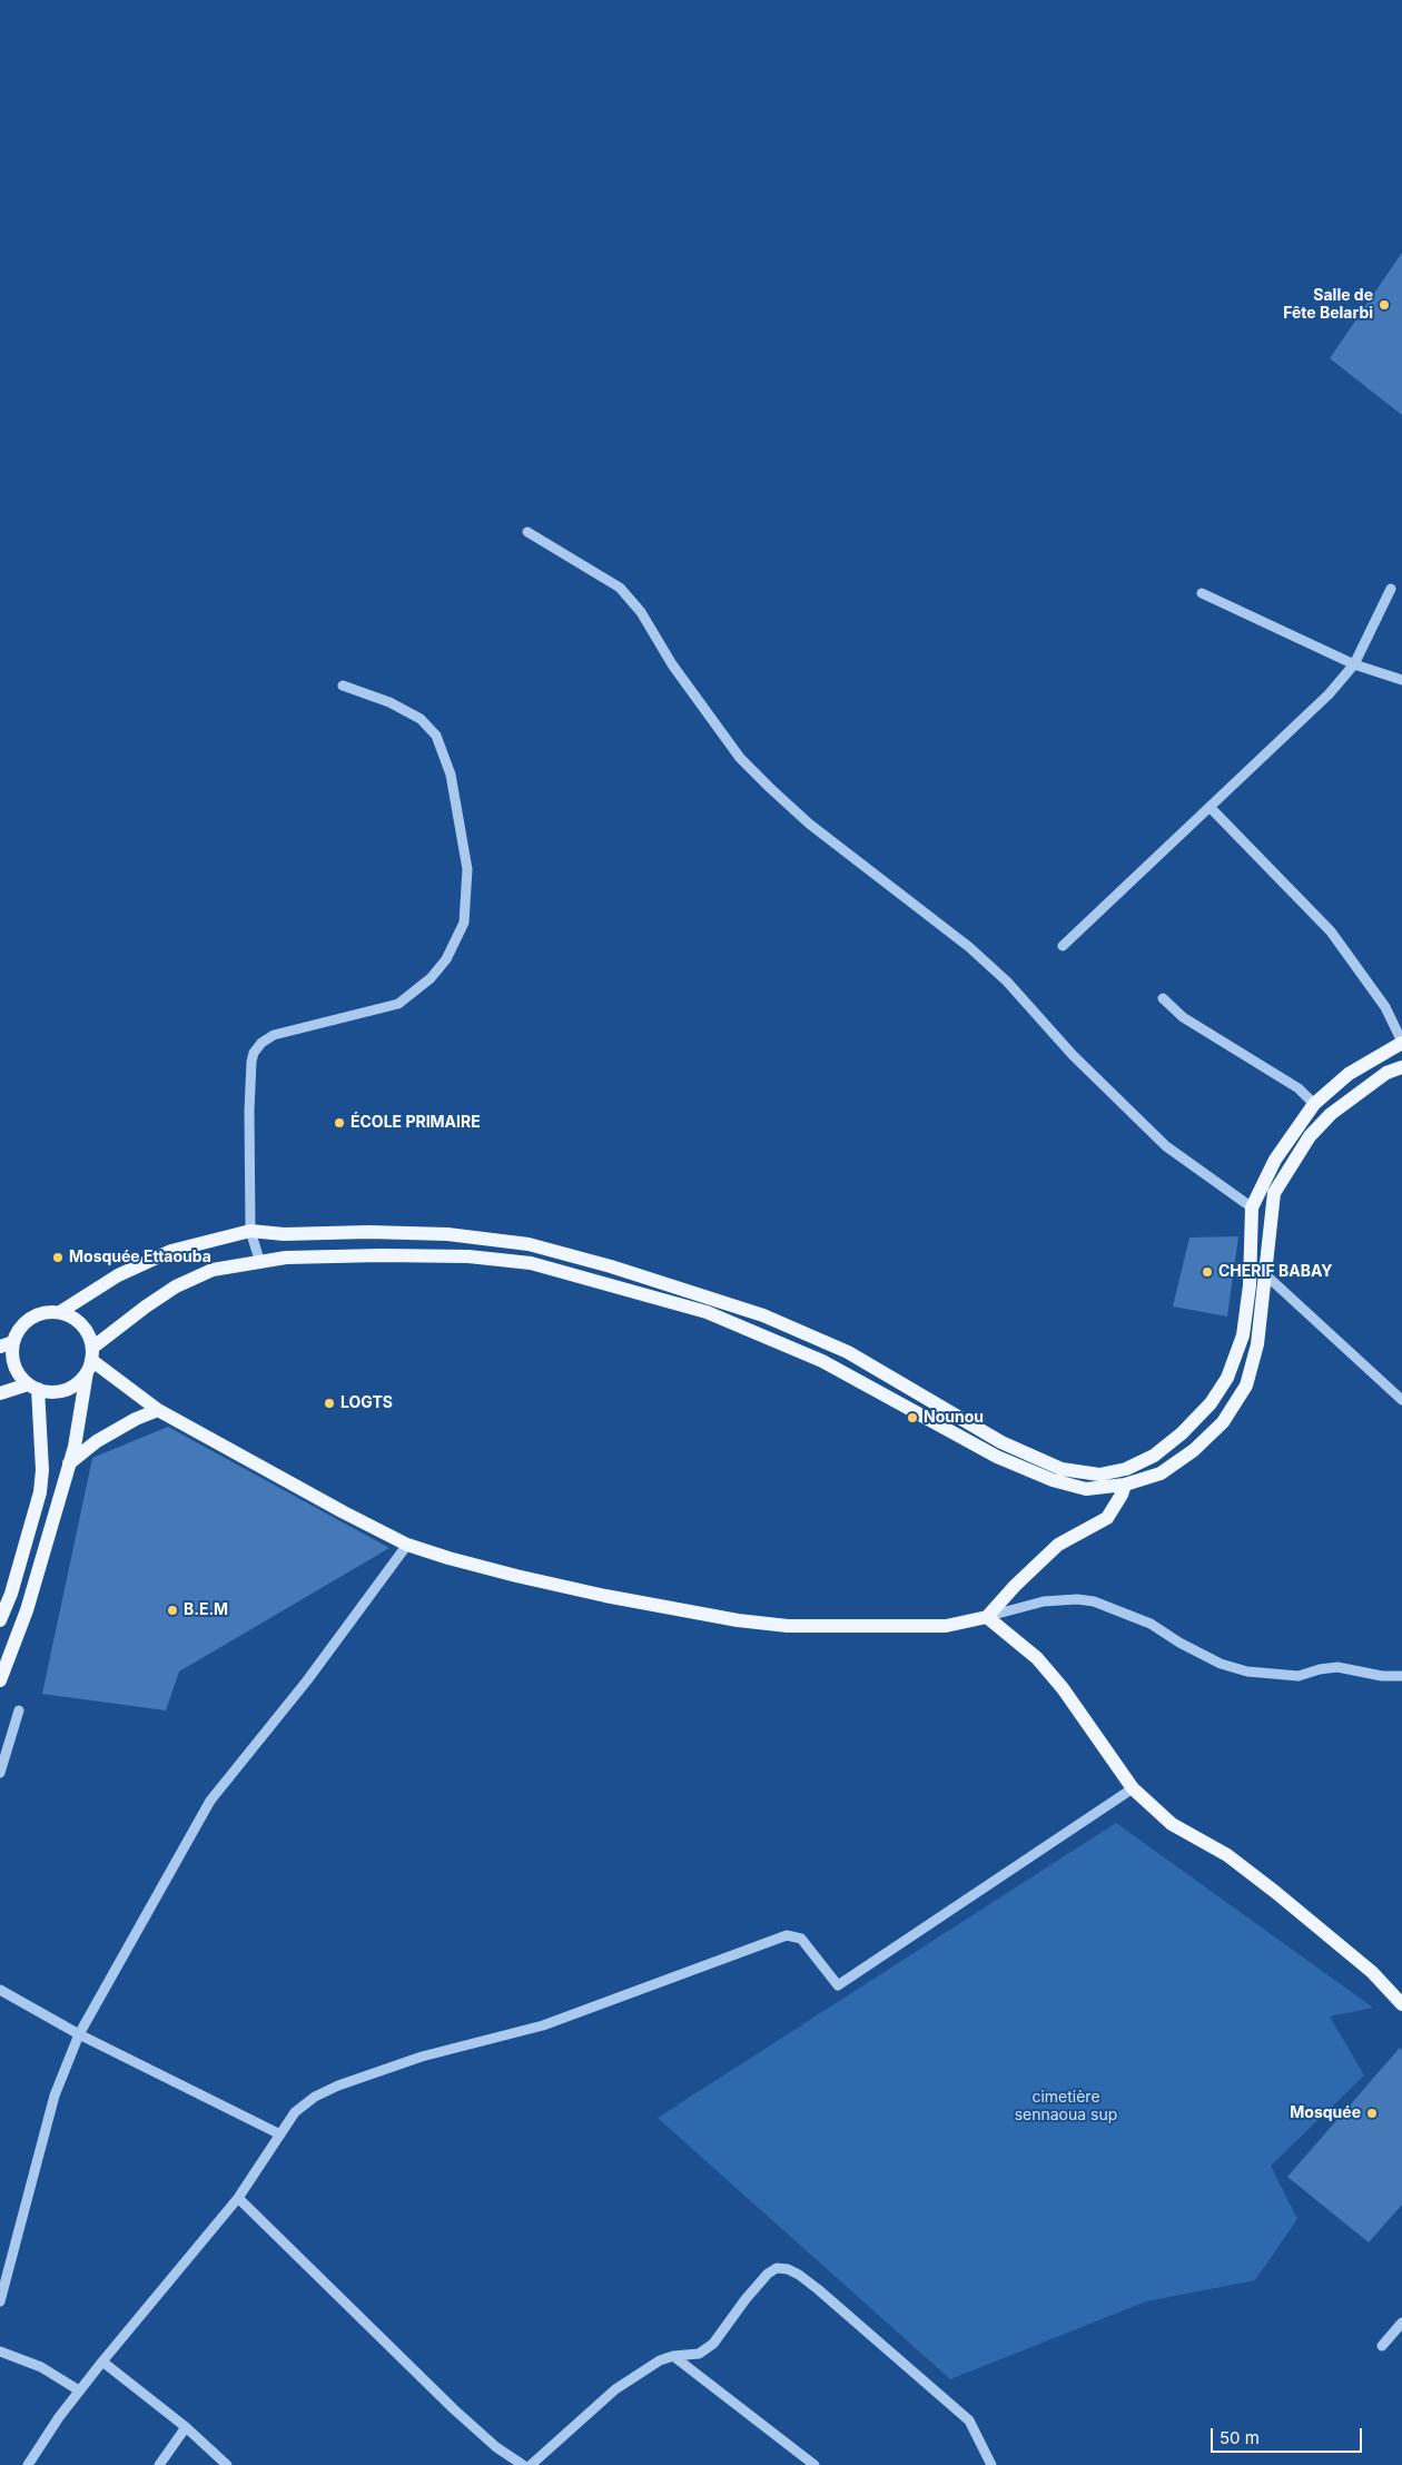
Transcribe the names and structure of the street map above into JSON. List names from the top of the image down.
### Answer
{
  "parks": ["cimetière sennaoua sup"],
  "places": [
    "Salle de Fête Belarbi",
    "ÉCOLE PRIMAIRE",
    "Mosquée Ettaouba",
    "CHERIF BABAY",
    "LOGTS",
    "Nounou",
    "B.E.M",
    "Mosquée"
  ],
  "scale_bar": "50 m"
}
